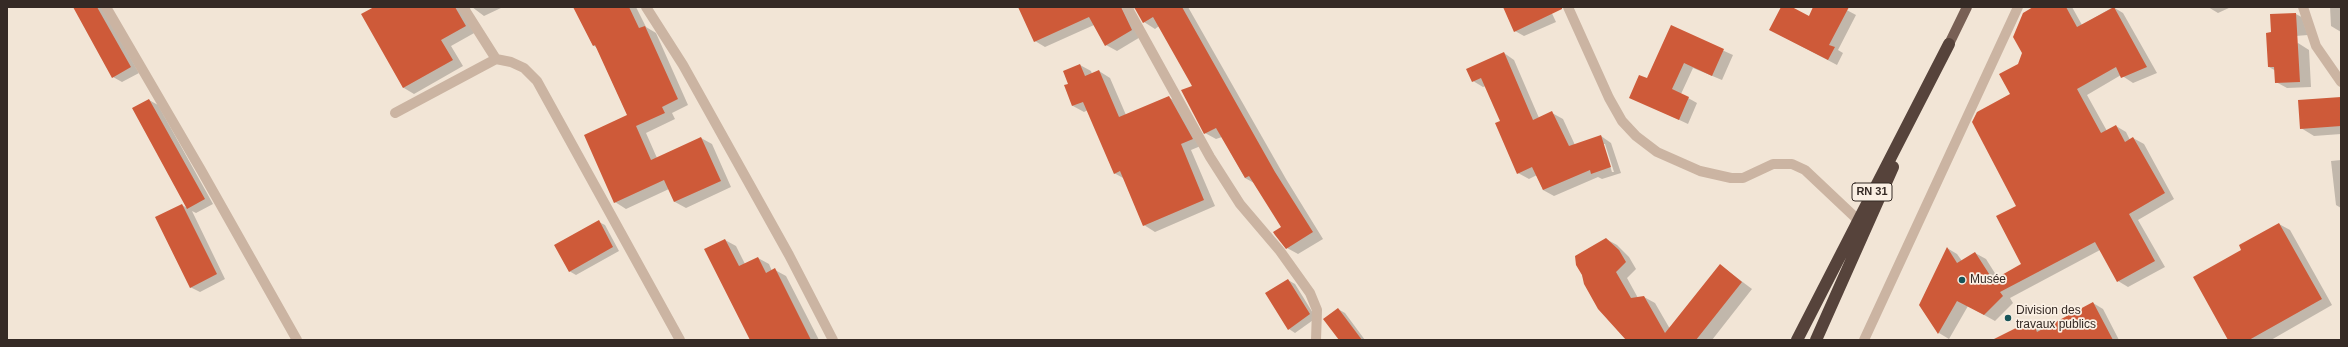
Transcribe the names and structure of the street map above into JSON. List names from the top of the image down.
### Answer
{
  "streets": {
    "highway": ["RN 31"]
  },
  "places": ["Musée", "Division des travaux publics"]
}
